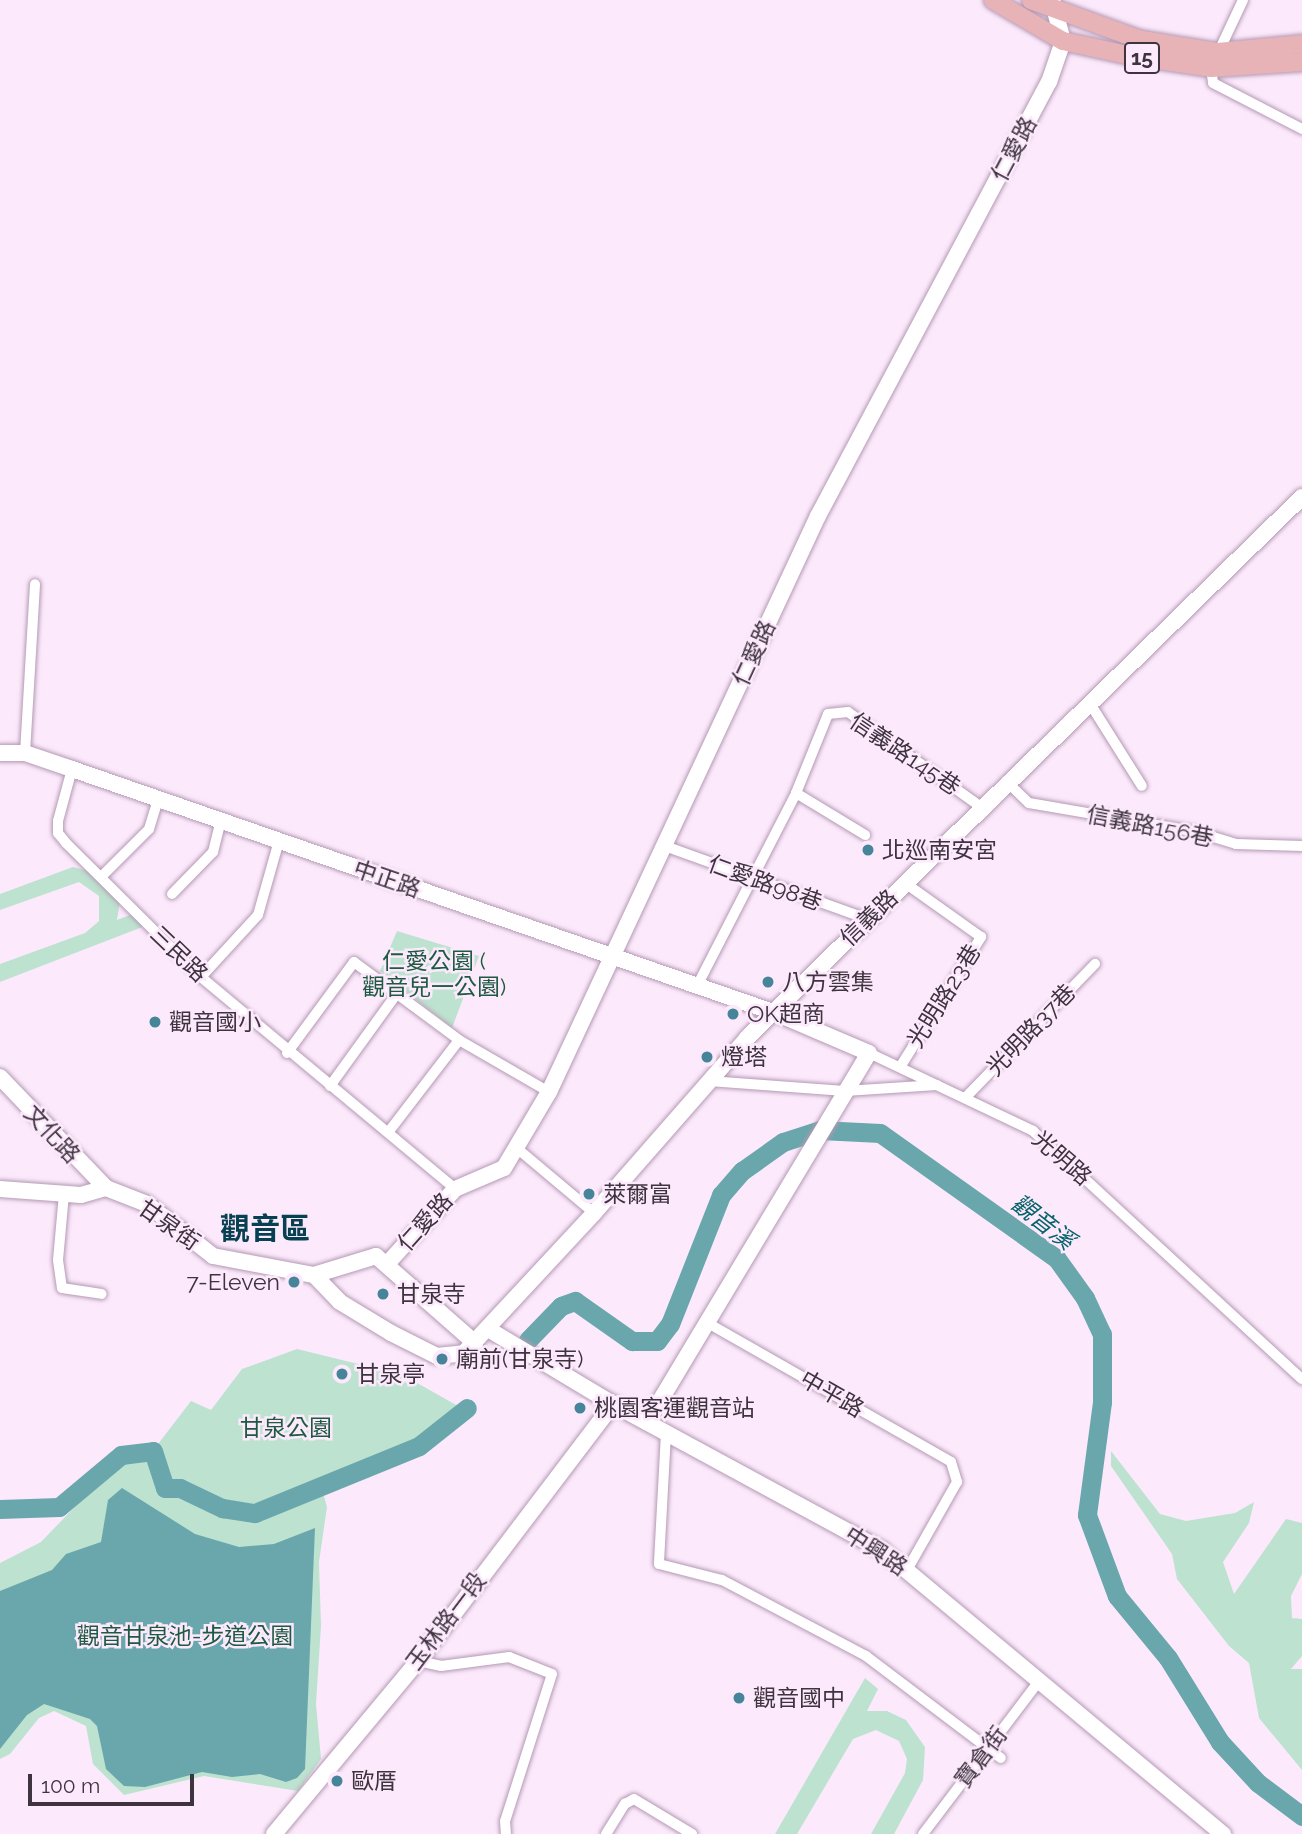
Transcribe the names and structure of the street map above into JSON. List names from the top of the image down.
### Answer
{
  "streets": {
    "main road": ["15"],
    "street": [
      "仁愛路",
      "信義路145巷",
      "信義路156巷",
      "中正路",
      "仁愛路98巷",
      "信義路",
      "三民路",
      "光明路23巷",
      "光明路37巷",
      "文化路",
      "光明路",
      "甘泉街",
      "中平路",
      "中興路",
      "玉林路一段",
      "寶倉街"
    ]
  },
  "crossings": [
    ["15", "仁愛路"],
    ["仁愛路", "中正路"],
    ["仁愛路", "仁愛路98巷"],
    ["仁愛路", "三民路"],
    ["仁愛路", "甘泉街"],
    ["信義路145巷", "信義路"],
    ["信義路156巷", "信義路"],
    ["中正路", "信義路"],
    ["中正路", "三民路"],
    ["中正路", "光明路"],
    ["仁愛路98巷", "信義路"],
    ["信義路", "光明路23巷"],
    ["信義路", "光明路"],
    ["信義路", "中興路"],
    ["光明路37巷", "光明路"],
    ["文化路", "甘泉街"],
    ["中平路", "中興路"],
    ["中興路", "玉林路一段"],
    ["中興路", "寶倉街"]
  ],
  "districts": ["觀音區"],
  "water": ["觀音溪"],
  "parks": ["仁愛公園 ( 觀音兒一公園)", "甘泉公園", "觀音甘泉池-步道公園"],
  "places": [
    "北巡南安宮",
    "八方雲集",
    "OK超商",
    "觀音國小",
    "燈塔",
    "萊爾富",
    "7-Eleven",
    "甘泉寺",
    "廟前(甘泉寺)",
    "甘泉亭",
    "桃園客運觀音站",
    "觀音國中",
    "歐厝"
  ],
  "scale_bar": "100 m"
}
